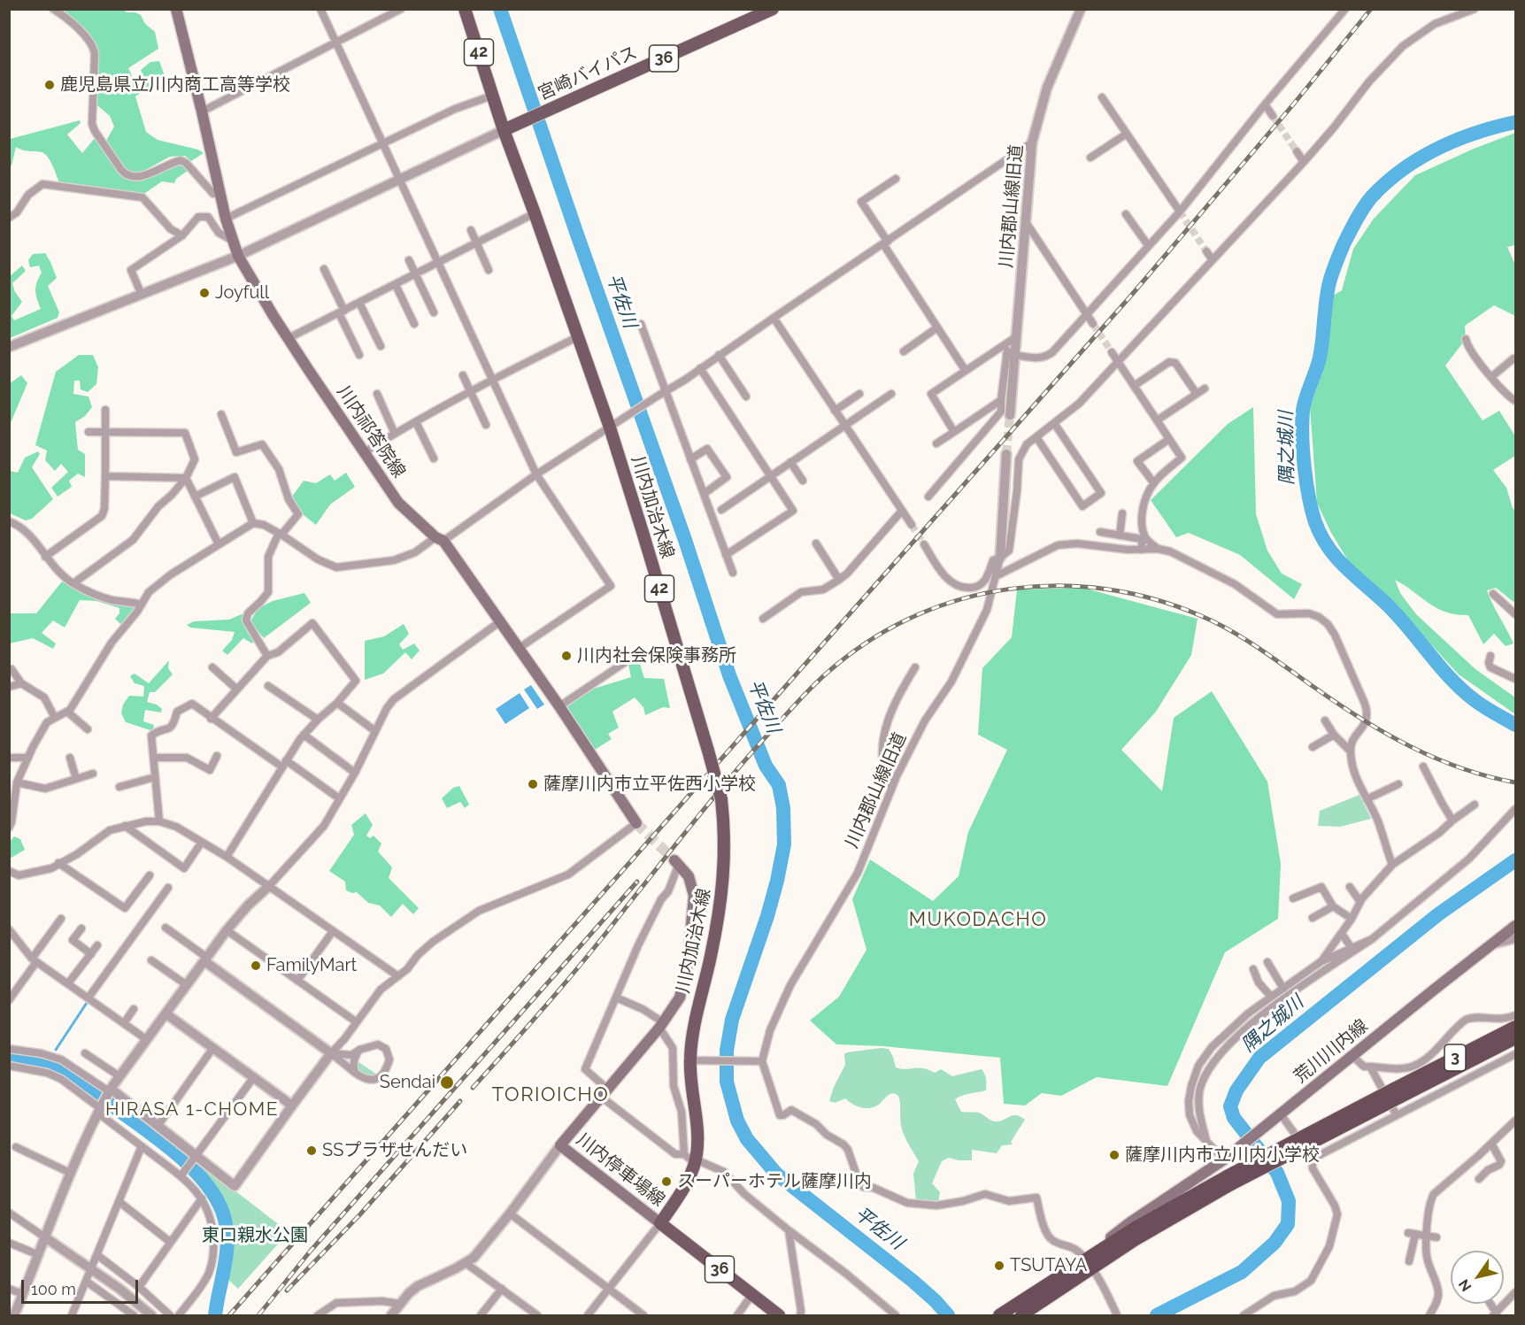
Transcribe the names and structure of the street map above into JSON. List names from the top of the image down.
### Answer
{
  "streets": {
    "highway": ["3"],
    "main road": [
      "42",
      "36",
      "宮崎バイパス",
      "川内祁答院線",
      "川内加治木線",
      "荒川川内線",
      "川内停車場線"
    ],
    "street": ["川内郡山線旧道"]
  },
  "crossings": [
    ["36", "川内加治木線"],
    ["36", "川内停車場線"],
    ["宮崎バイパス", "川内加治木線"],
    ["川内加治木線", "川内停車場線"],
    ["荒川川内線", "3"]
  ],
  "districts": ["MUKODACHO", "TORIOICHO", "HIRASA 1-CHOME"],
  "water": ["平佐川", "隅之城川"],
  "parks": ["東口親水公園"],
  "places": [
    "鹿児島県立川内商工高等学校",
    "Joyfull",
    "川内社会保険事務所",
    "薩摩川内市立平佐西小学校",
    "FamilyMart",
    "Sendai",
    "SSプラザせんだい",
    "薩摩川内市立川内小学校",
    "スーパーホテル薩摩川内",
    "TSUTAYA"
  ],
  "scale_bar": "100 m",
  "north": "bottom left"
}
